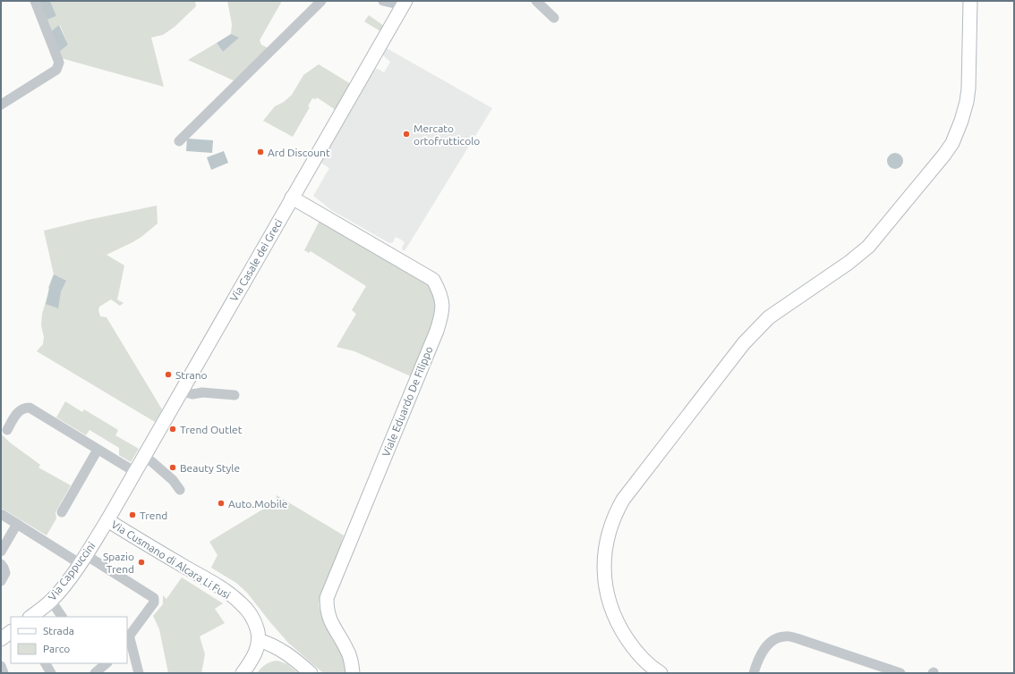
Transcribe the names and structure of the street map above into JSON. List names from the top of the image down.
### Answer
{
  "streets": {
    "street": [
      "Via Casale dei Greci",
      "Viale Eduardo De Filippo",
      "Via Cusmano di Alcara Li Fusi",
      "Via Cappuccini"
    ]
  },
  "crossings": [
    ["Via Casale dei Greci", "Viale Eduardo De Filippo"],
    ["Via Casale dei Greci", "Via Cusmano di Alcara Li Fusi"],
    ["Via Casale dei Greci", "Via Cappuccini"],
    ["Via Cusmano di Alcara Li Fusi", "Via Cappuccini"]
  ],
  "places": [
    "Mercato ortofrutticolo",
    "Ard Discount",
    "Strano",
    "Trend Outlet",
    "Beauty Style",
    "Auto.Mobile",
    "Trend",
    "Spazio Trend"
  ],
  "legend": ["Strada", "Parco"]
}
